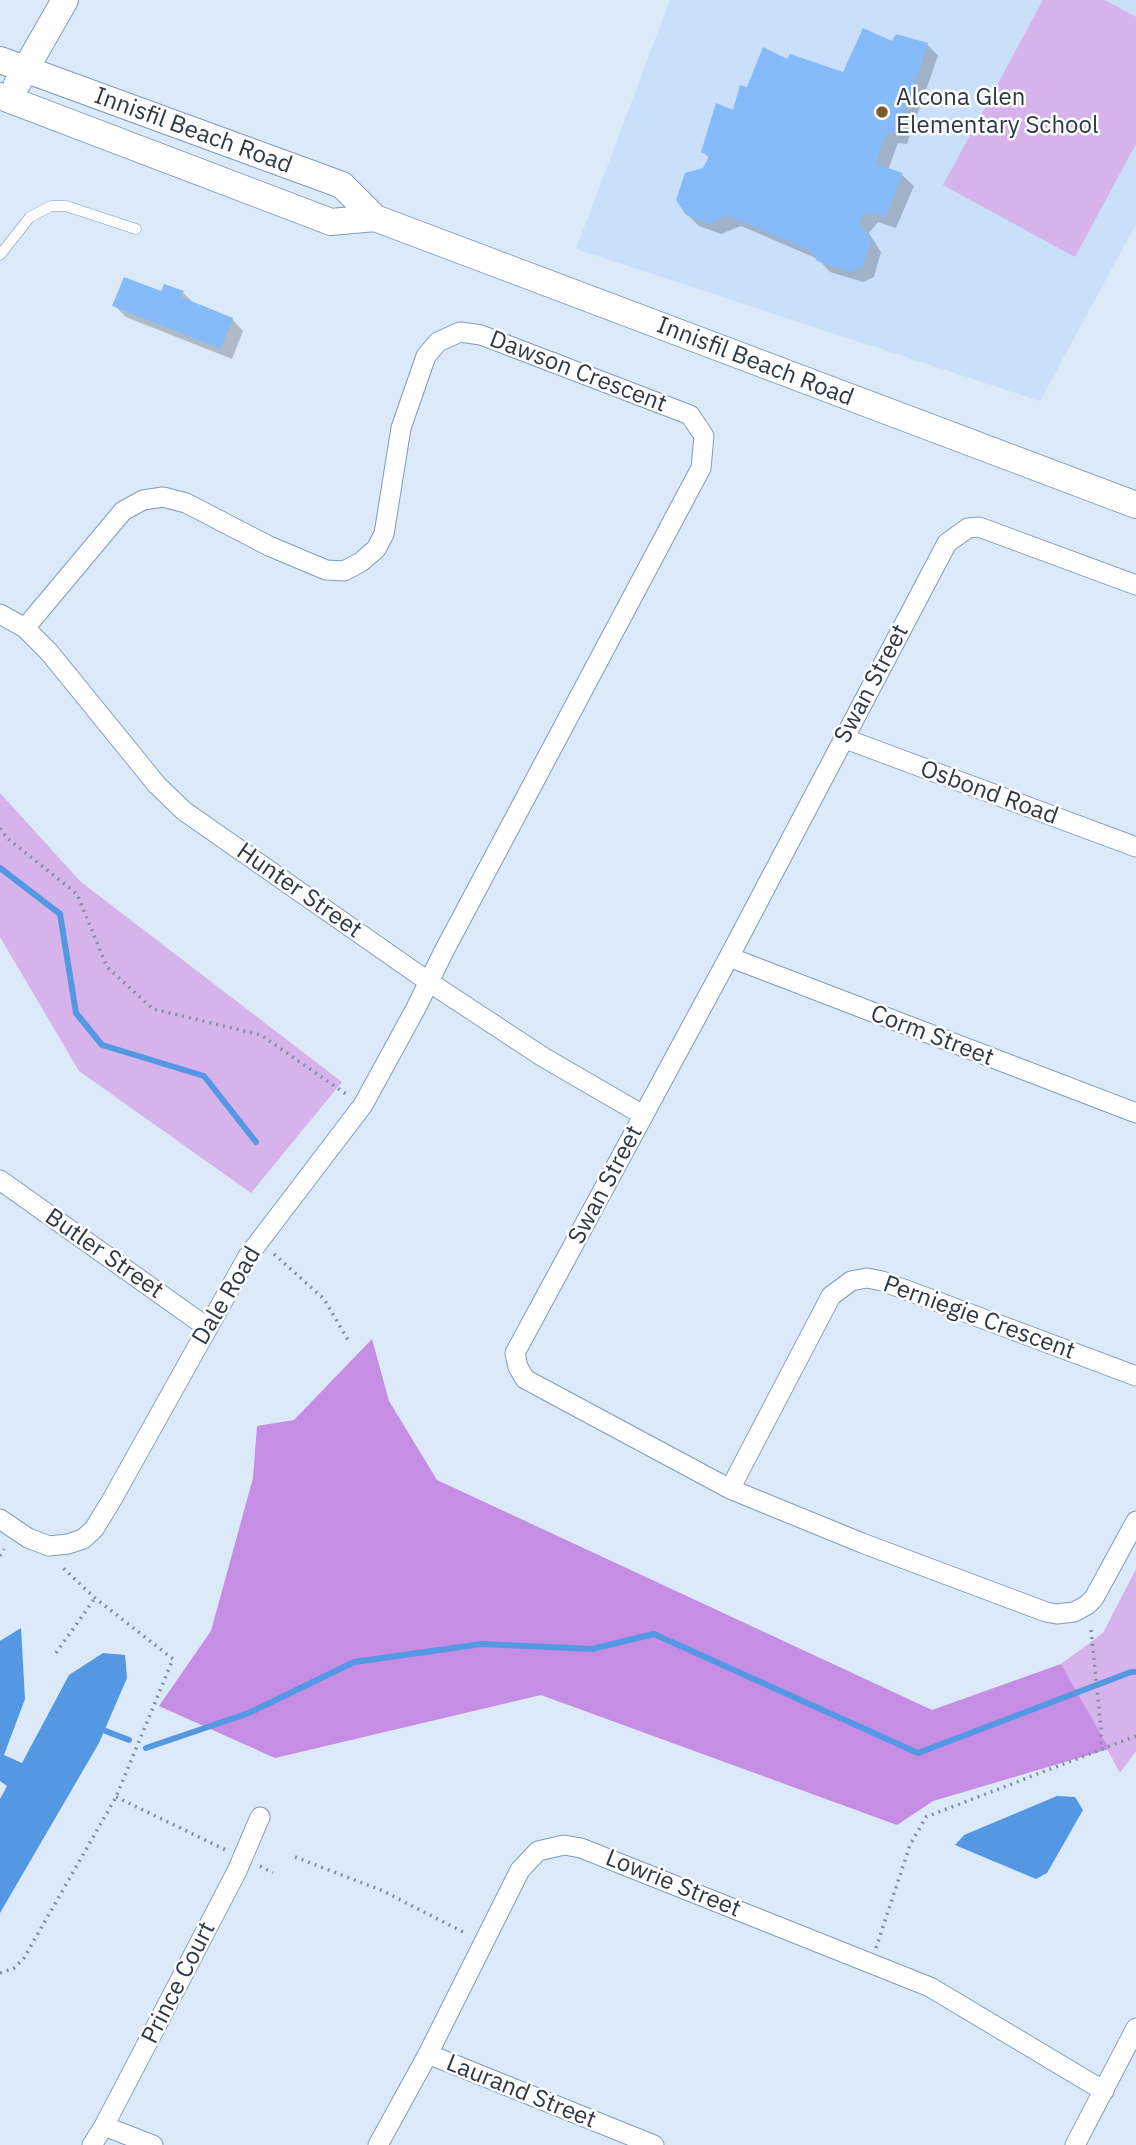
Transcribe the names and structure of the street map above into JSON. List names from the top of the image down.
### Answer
{
  "streets": {
    "main road": ["Innisfil Beach Road"],
    "street": [
      "Dawson Crescent",
      "Swan Street",
      "Osbond Road",
      "Hunter Street",
      "Corm Street",
      "Butler Street",
      "Dale Road",
      "Perniegie Crescent",
      "Lowrie Street",
      "Prince Court",
      "Laurand Street"
    ]
  },
  "crossings": [
    ["Dawson Crescent", "Hunter Street"],
    ["Dawson Crescent", "Dale Road"],
    ["Swan Street", "Osbond Road"],
    ["Swan Street", "Hunter Street"],
    ["Swan Street", "Corm Street"],
    ["Swan Street", "Perniegie Crescent"],
    ["Hunter Street", "Dale Road"],
    ["Butler Street", "Dale Road"],
    ["Lowrie Street", "Laurand Street"]
  ],
  "places": ["Alcona Glen Elementary School"]
}
